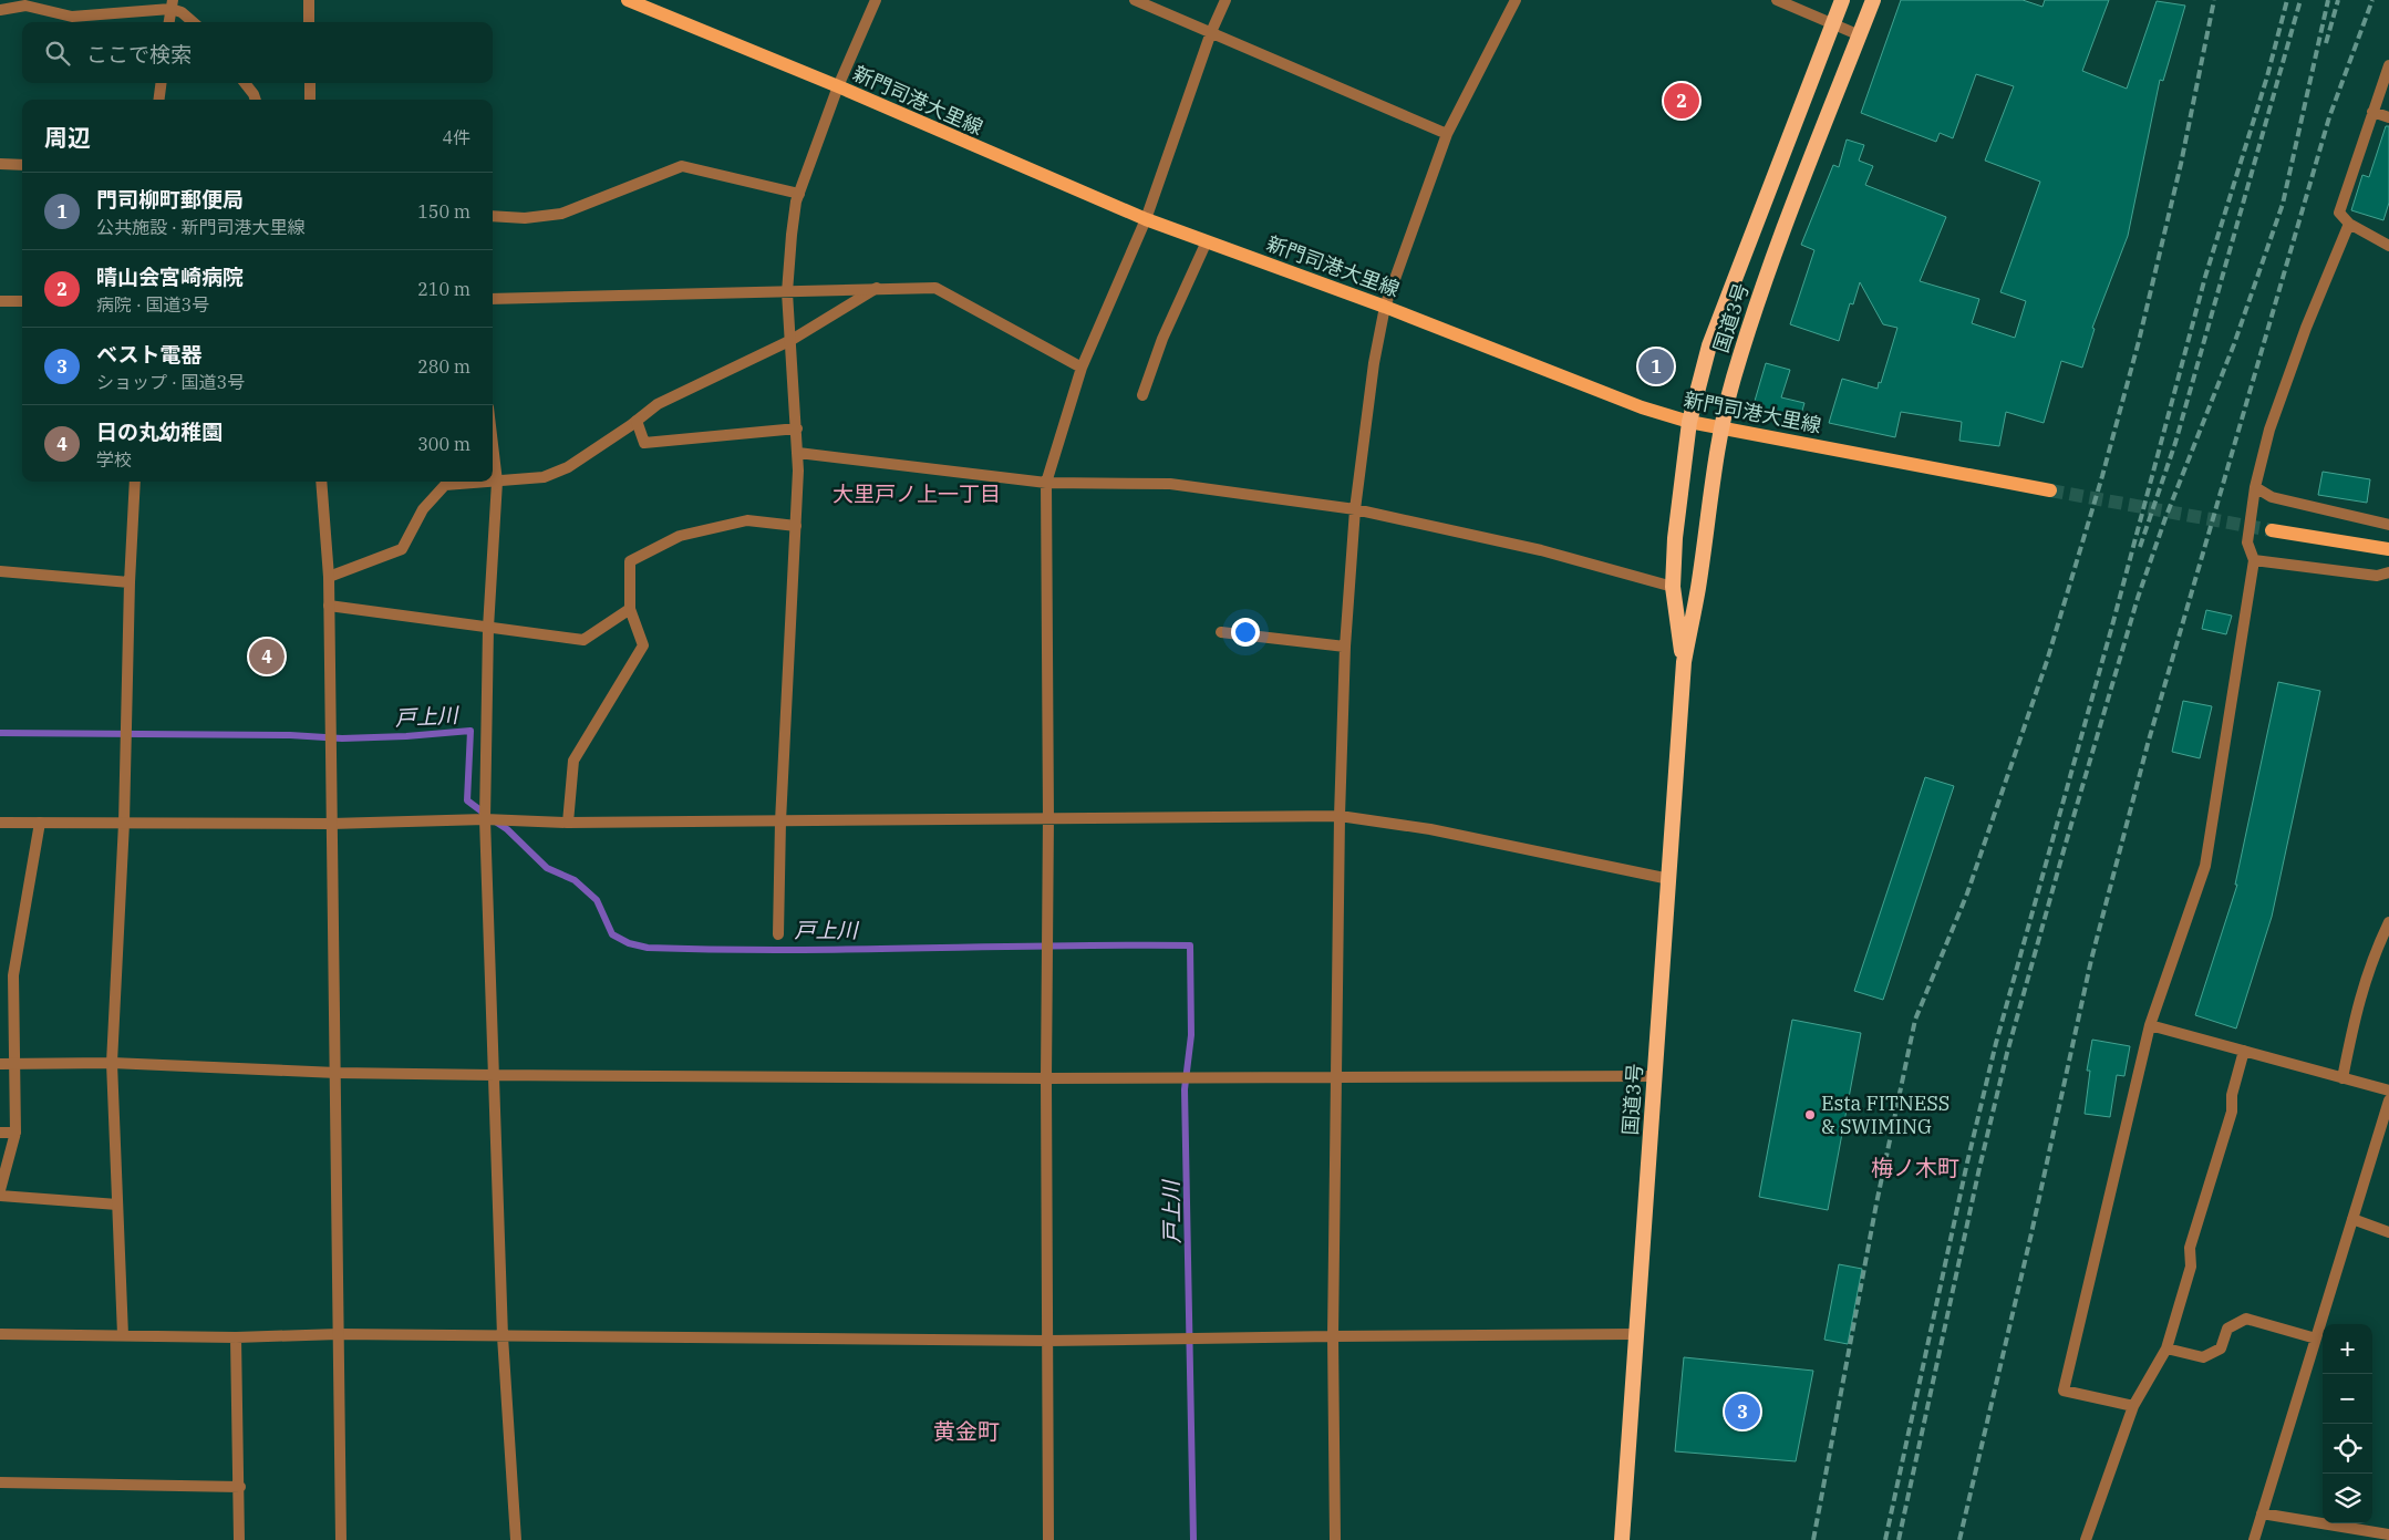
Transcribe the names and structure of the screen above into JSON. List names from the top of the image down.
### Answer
{
  "streets": {
    "highway": ["国道3号"],
    "main road": ["新門司港大里線"]
  },
  "crossings": [
    ["新門司港大里線", "国道3号"]
  ],
  "districts": ["大里戸ノ上一丁目", "梅ノ木町", "黄金町"],
  "water": ["戸上川"],
  "places": ["Esta FITNESS & SWIMING"],
  "page": {
    "search": "ここで検索",
    "pins": [
      "2",
      "1",
      "4",
      "3"
    ],
    "heading": ["周辺", "4件"],
    "list": [
      {
        "mark": "1",
        "name": "門司柳町郵便局",
        "note": "公共施設 · 新門司港大里線",
        "value": "150 m"
      },
      {
        "mark": "2",
        "name": "晴山会宮崎病院",
        "note": "病院 · 国道3号",
        "value": "210 m"
      },
      {
        "mark": "3",
        "name": "ベスト電器",
        "note": "ショップ · 国道3号",
        "value": "280 m"
      },
      {
        "mark": "4",
        "name": "日の丸幼稚園",
        "note": "学校",
        "value": "300 m"
      }
    ],
    "map_buttons": ["+", "−"]
  }
}
